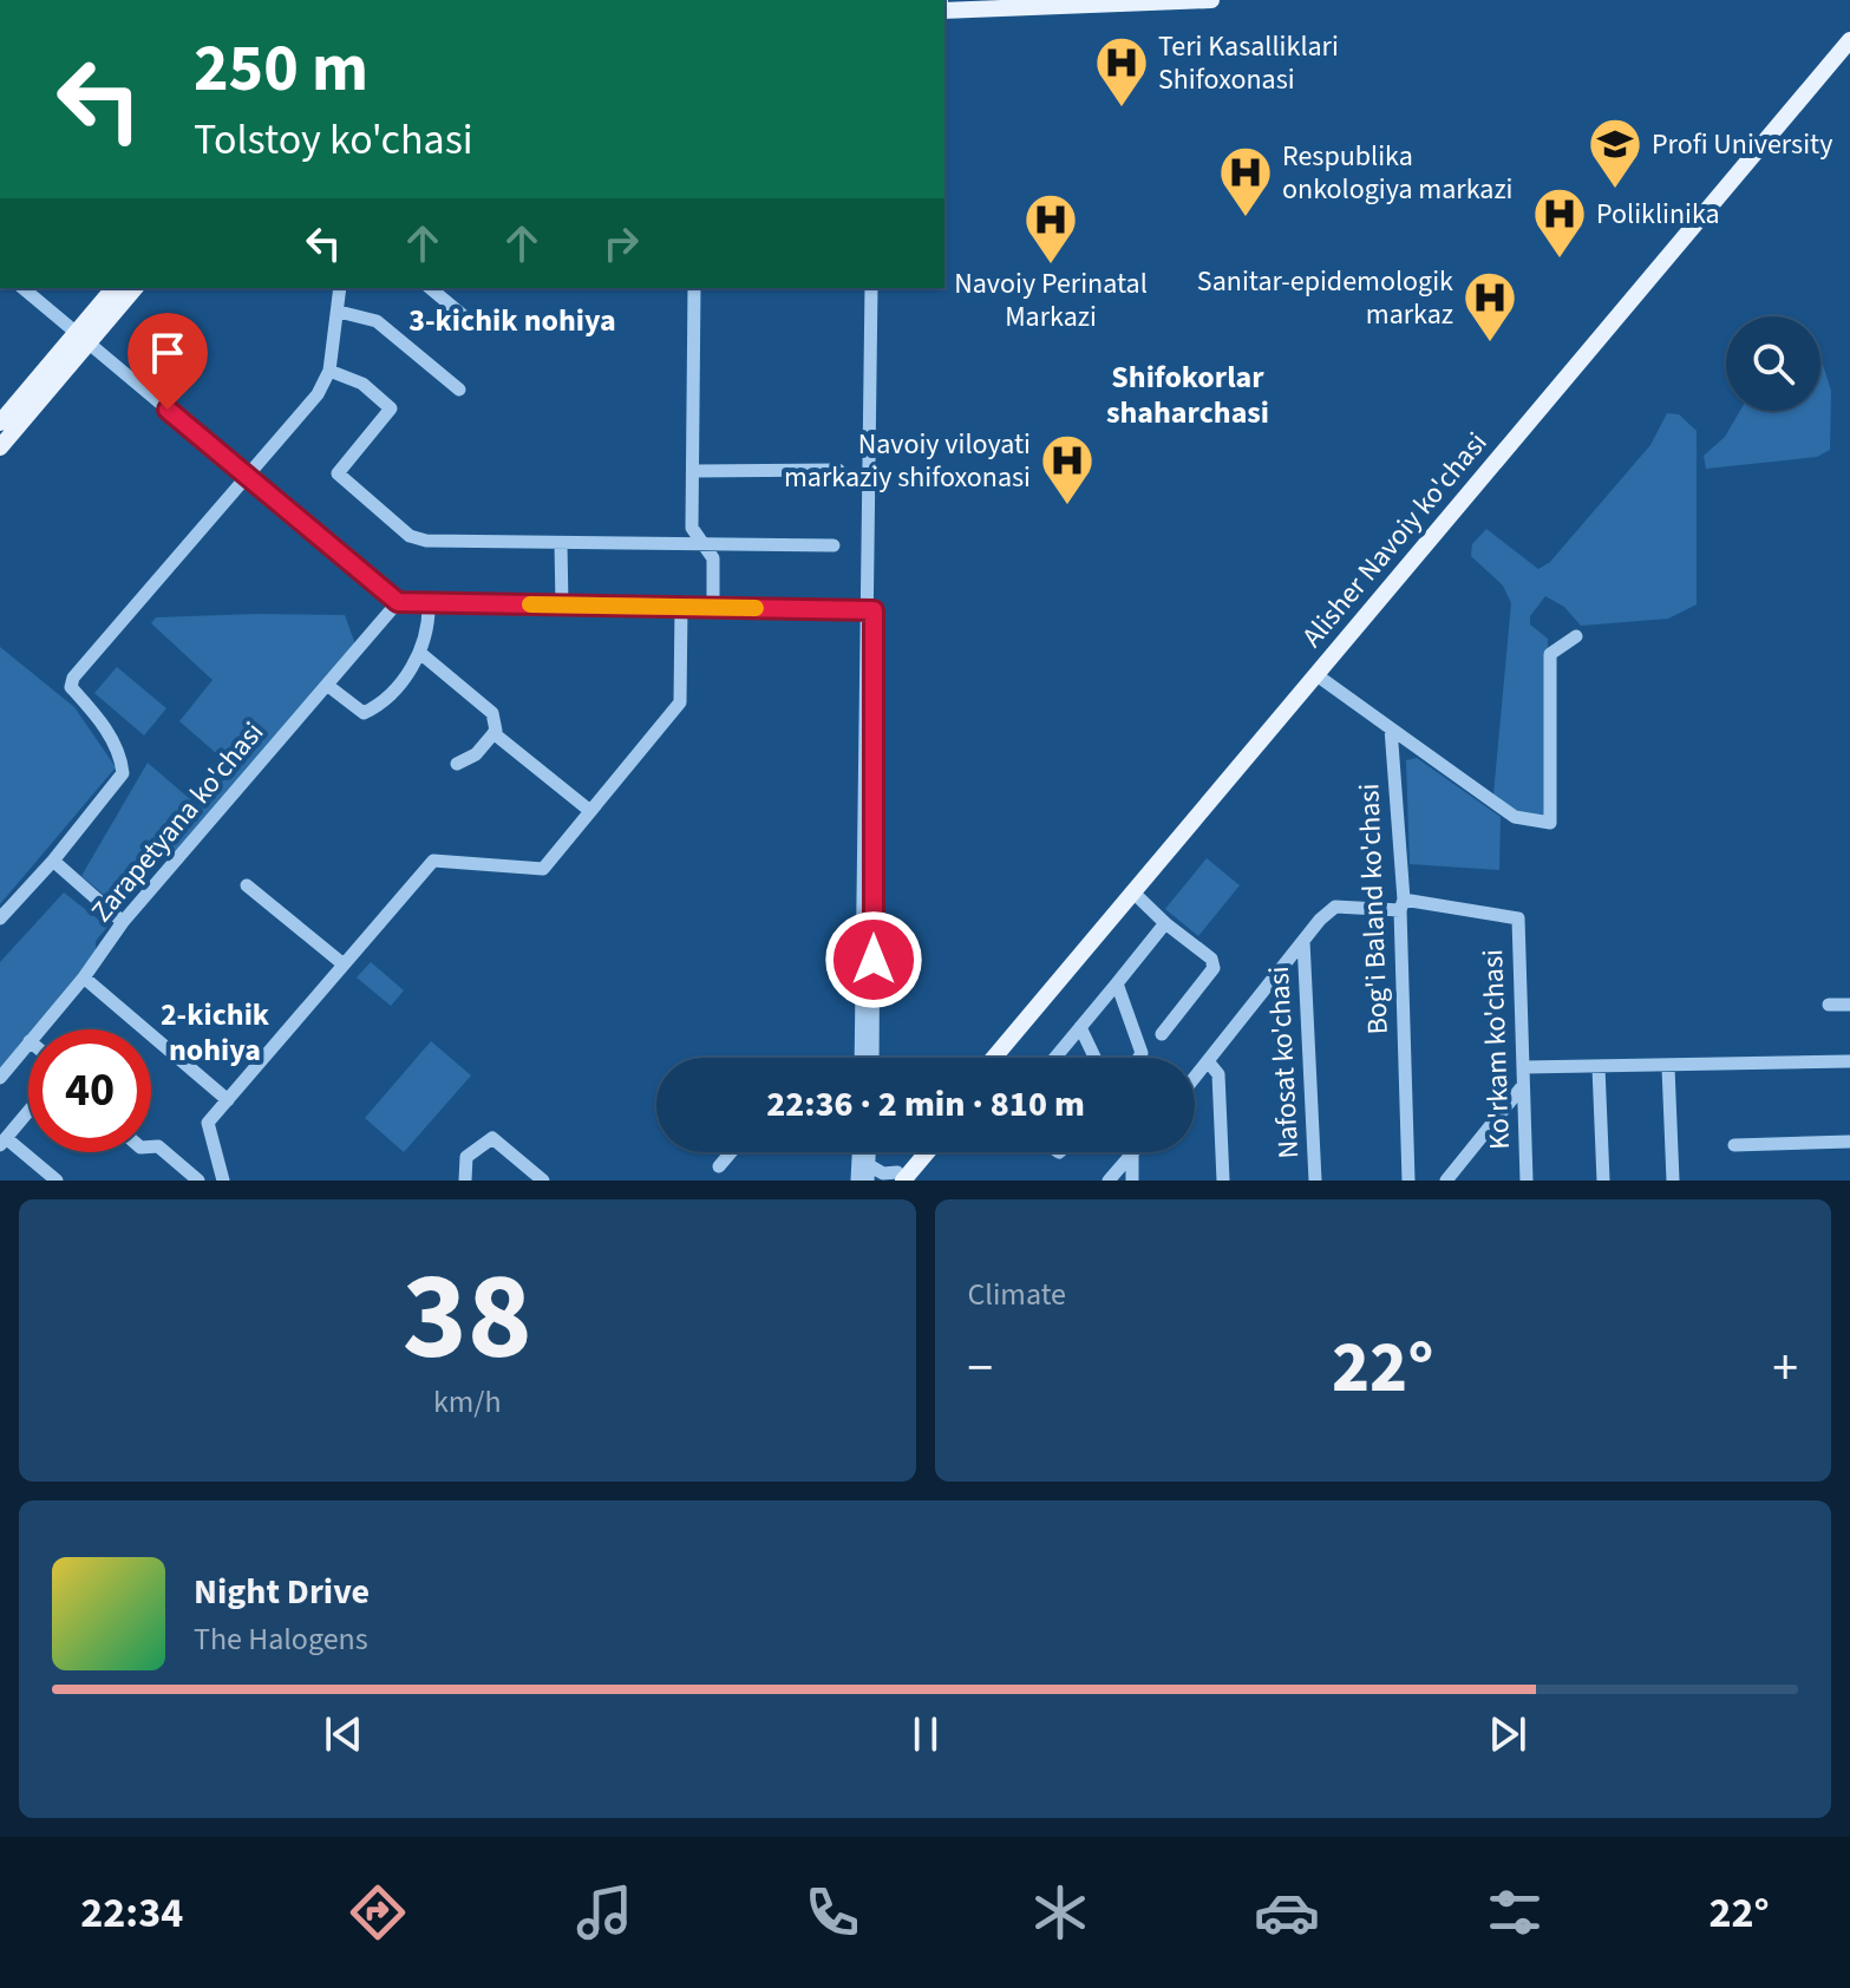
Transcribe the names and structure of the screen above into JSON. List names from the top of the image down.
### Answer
{
  "streets": {
    "main road": ["Alisher Navoiy ko'chasi"],
    "street": [
      "Zarapetyana ko'chasi",
      "Bog'i Baland ko'chasi",
      "Ko'rkam ko'chasi",
      "Nafosat ko'chasi"
    ]
  },
  "crossings": [
    ["Bog'i Baland ko'chasi", "Ko'rkam ko'chasi"]
  ],
  "districts": ["3-kichik nohiya", "Shifokorlar shaharchasi", "2-kichik nohiya"],
  "places": {
    "hospital": [
      "Teri Kasalliklari Shifoxonasi",
      "Respublika onkologiya markazi",
      "Poliklinika",
      "Navoiy Perinatal Markazi",
      "Sanitar-epidemologik markaz",
      "Navoiy viloyati markaziy shifoxonasi"
    ],
    "school or university": ["Profi University"]
  },
  "page": {
    "turn": ["250 m", "Tolstoy ko'chasi"],
    "limit": "40",
    "trip": "22:36 · 2 min · 810 m",
    "tile": [
      ["38", "km/h"],
      "Climate"
    ],
    "heat": ["−", "22°", "+"],
    "song": ["Night Drive", "The Halogens"],
    "tabs": ["22:34", "22°"]
  }
}
